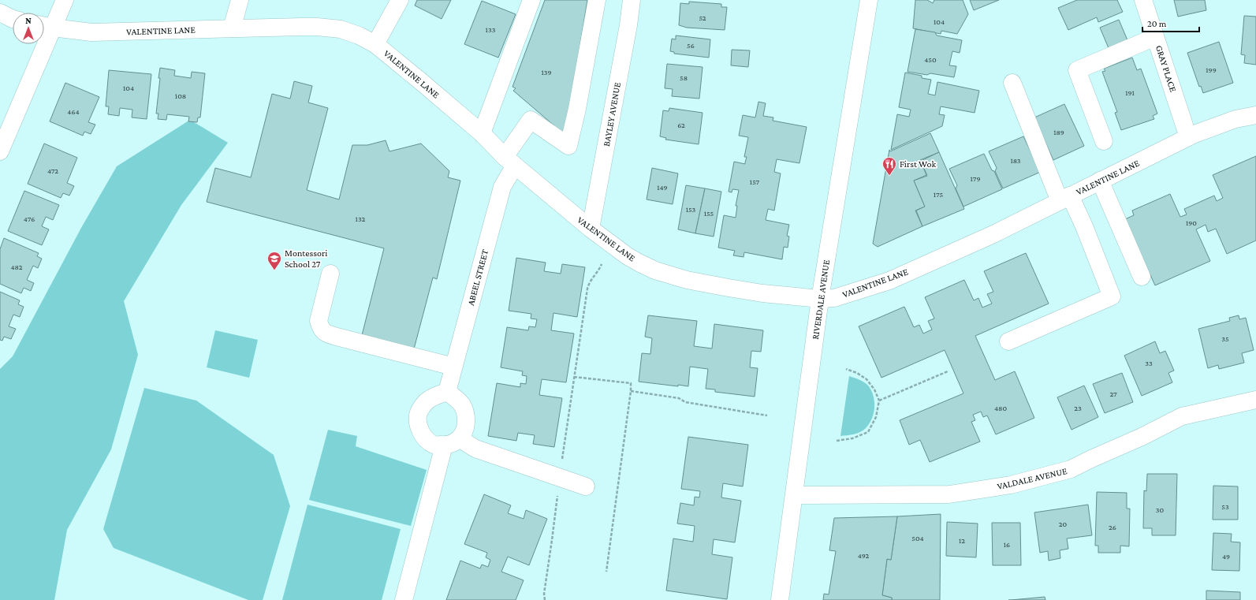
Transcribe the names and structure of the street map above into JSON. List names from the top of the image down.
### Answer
{
  "streets": {
    "street": [
      "VALENTINE LANE",
      "GRAY PLACE",
      "BAYLEY AVENUE",
      "ABEEL STREET",
      "RIVERDALE AVENUE",
      "VALDALE AVENUE"
    ]
  },
  "crossings": [
    ["VALENTINE LANE", "GRAY PLACE"],
    ["VALENTINE LANE", "BAYLEY AVENUE"],
    ["VALENTINE LANE", "ABEEL STREET"],
    ["VALENTINE LANE", "RIVERDALE AVENUE"],
    ["RIVERDALE AVENUE", "VALDALE AVENUE"]
  ],
  "places": {
    "restaurant": ["First Wok"],
    "school or university": ["Montessori School 27"]
  },
  "house_numbers": [
    "52",
    "104",
    "133",
    "56",
    "450",
    "199",
    "139",
    "58",
    "104",
    "191",
    "108",
    "464",
    "62",
    "189",
    "183",
    "472",
    "179",
    "157",
    "149",
    "175",
    "153",
    "155",
    "476",
    "132",
    "190",
    "482",
    "35",
    "33",
    "27",
    "480",
    "23",
    "53",
    "30",
    "20",
    "26",
    "504",
    "12",
    "16",
    "492",
    "49"
  ],
  "scale_bar": "20 m",
  "north": "top"
}
